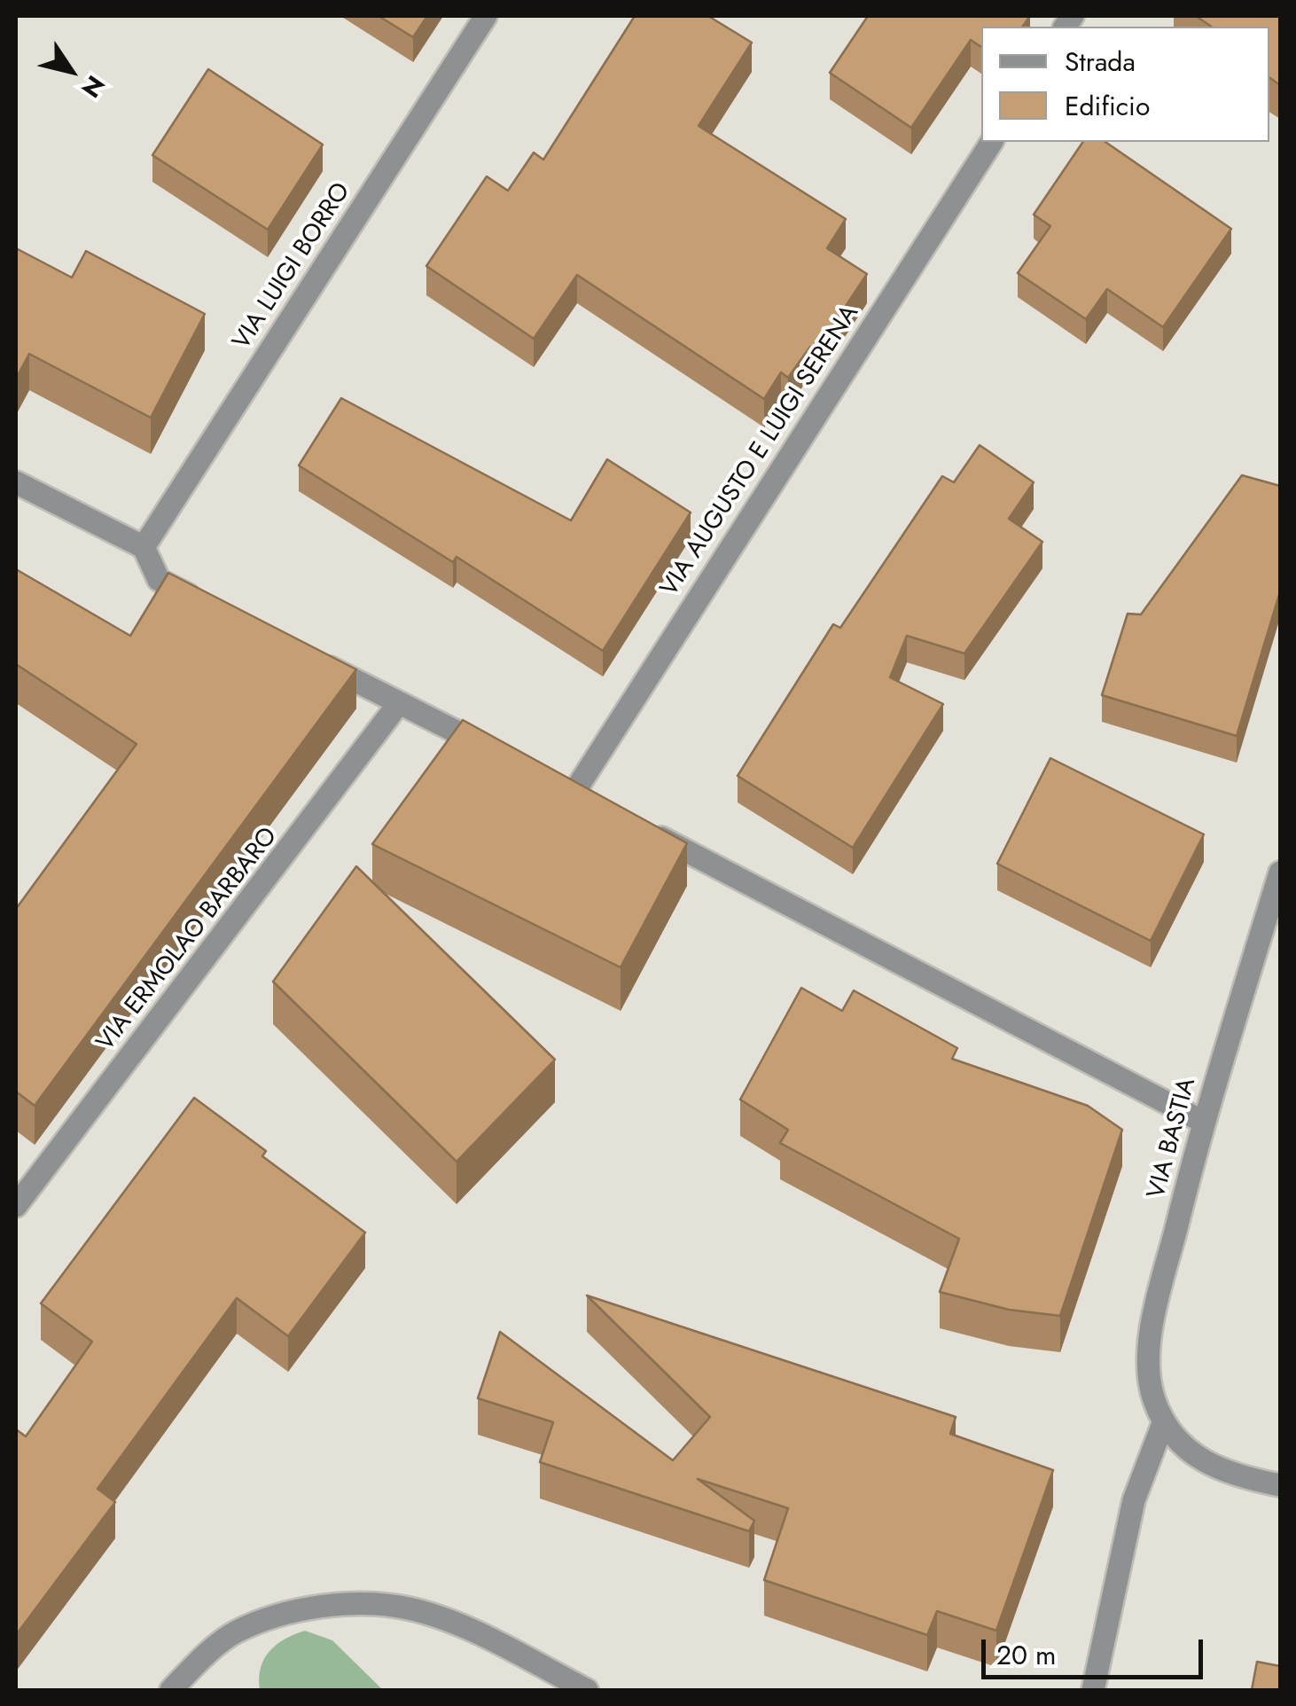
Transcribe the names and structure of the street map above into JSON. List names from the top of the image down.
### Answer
{
  "streets": {
    "street": [
      "VIA LUIGI BORRO",
      "VIA AUGUSTO E LUIGI SERENA",
      "VIA ERMOLAO BARBARO",
      "VIA BASTIA"
    ]
  },
  "legend": ["Strada", "Edificio"],
  "scale_bar": "20 m",
  "north": "bottom right"
}
